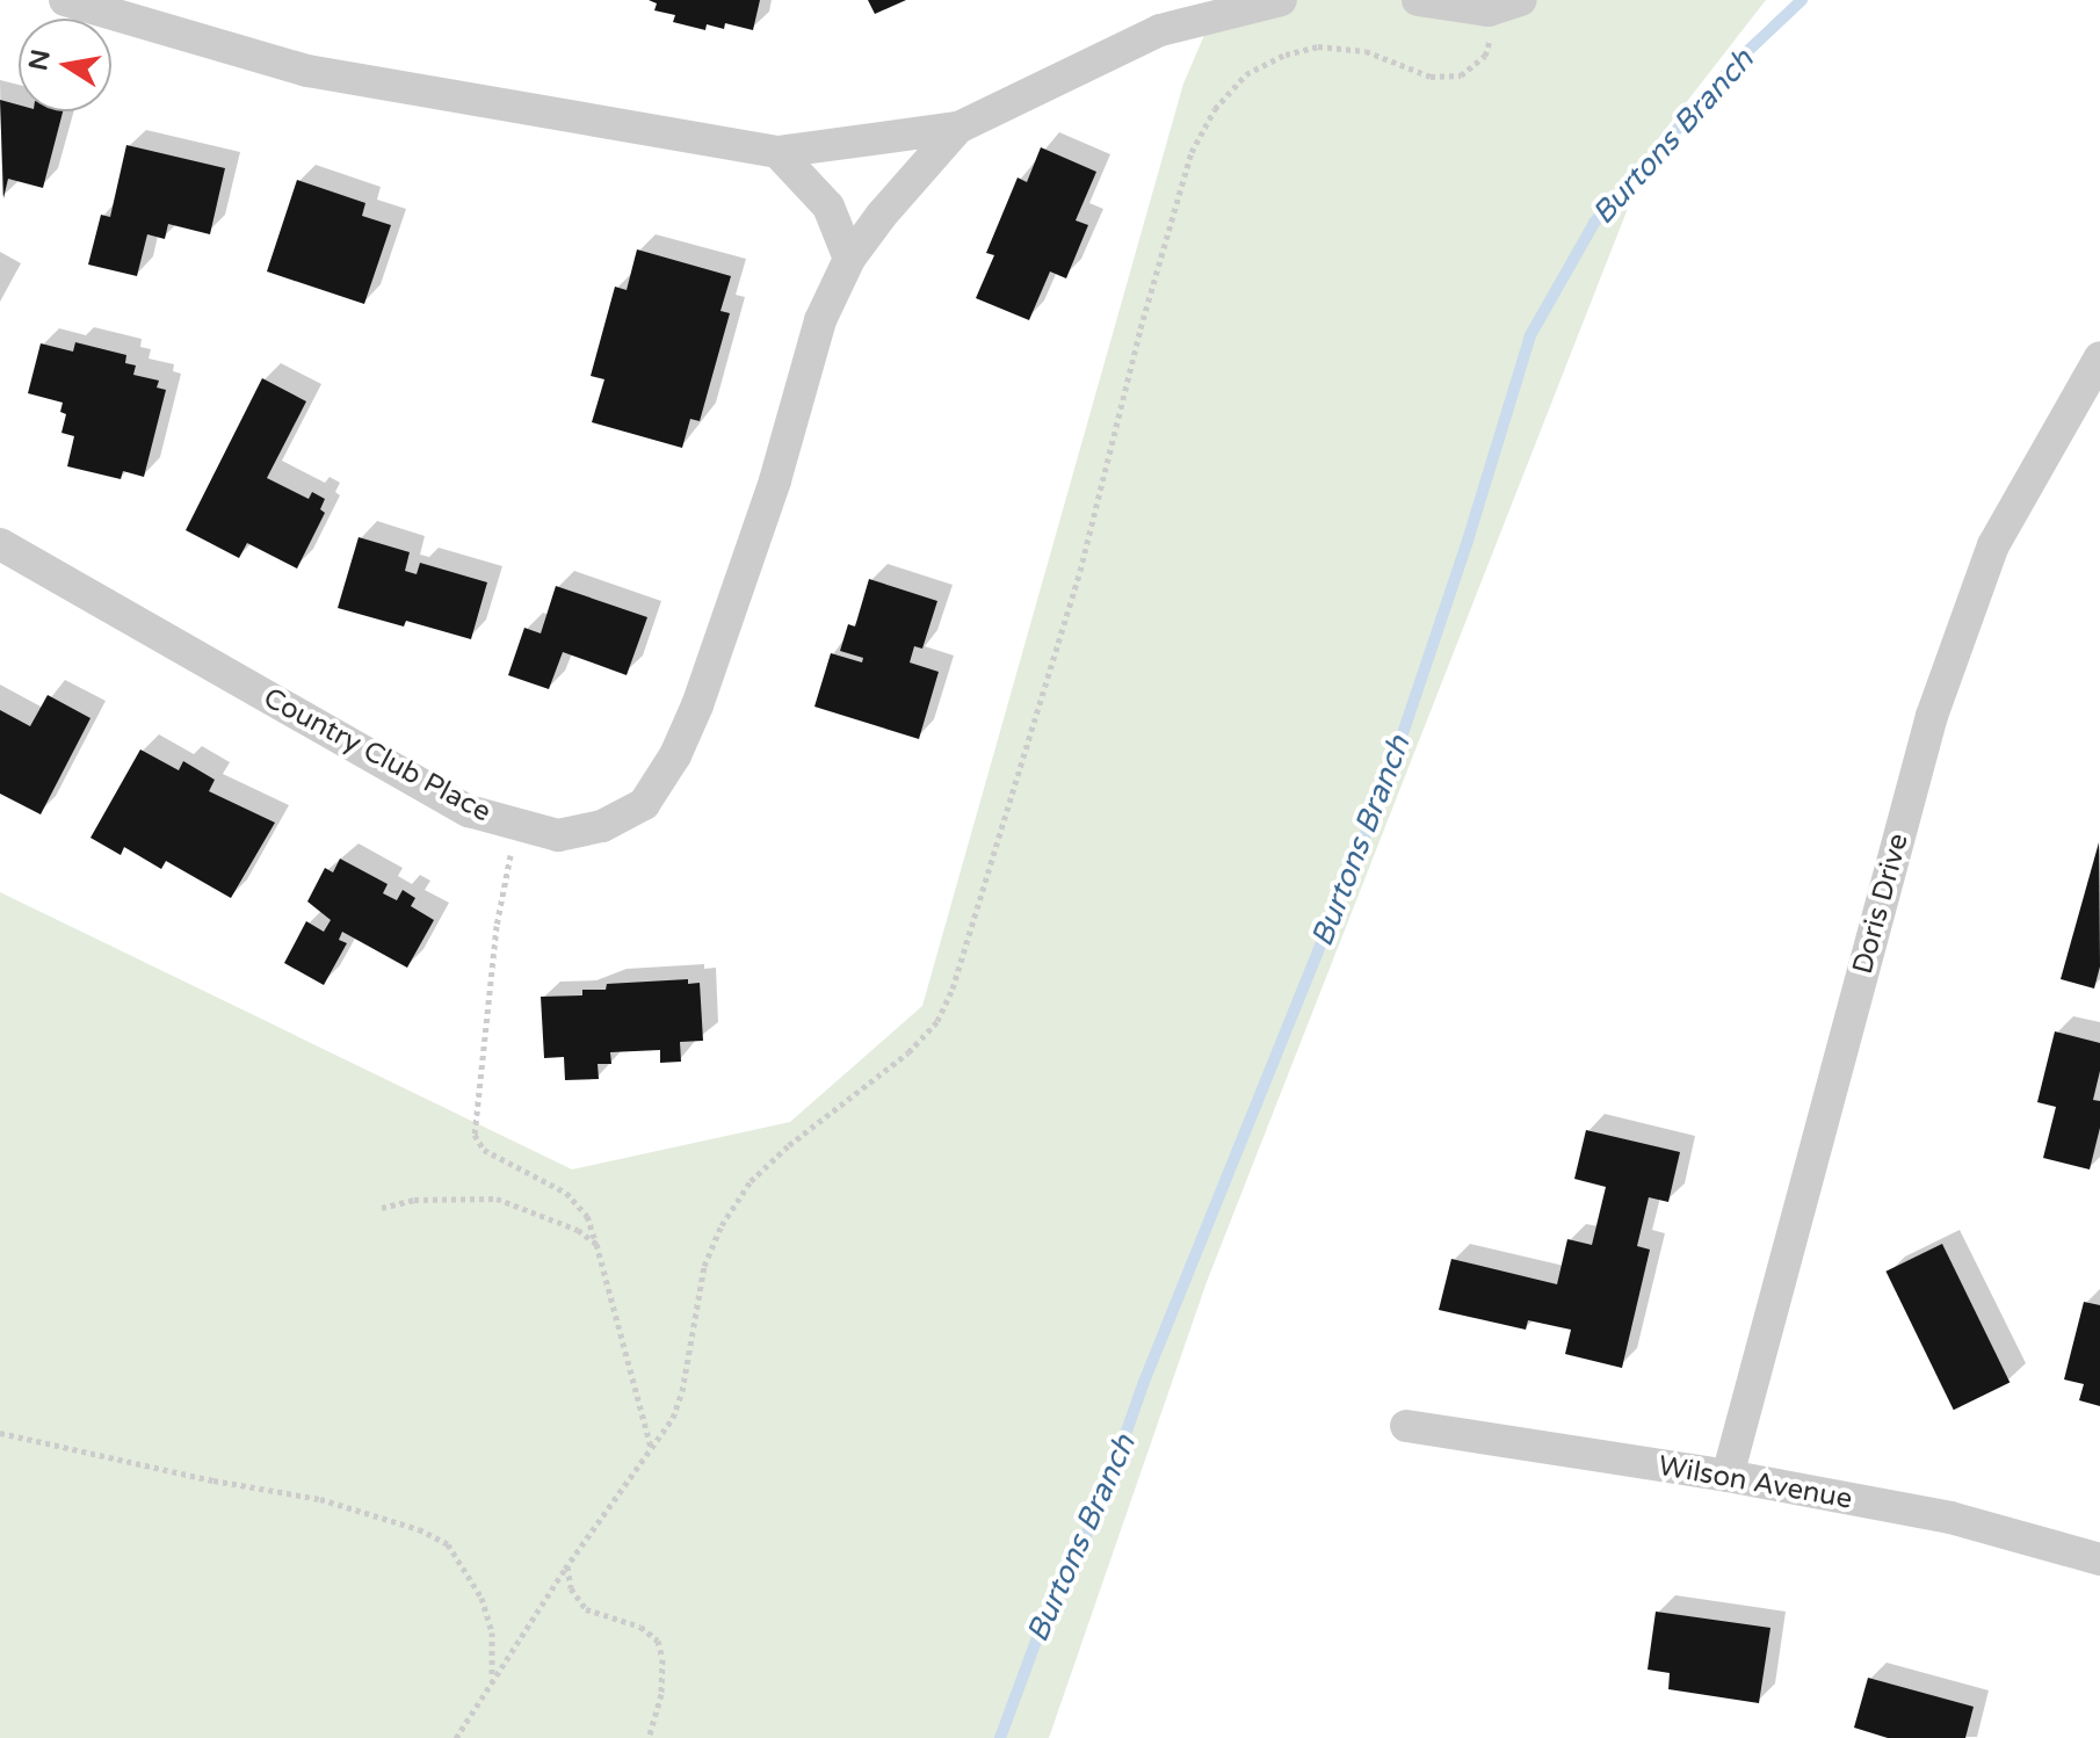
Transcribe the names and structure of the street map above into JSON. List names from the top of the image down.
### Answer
{
  "streets": {
    "street": ["Country Club Place", "Doris Drive", "Wilson Avenue"]
  },
  "crossings": [
    ["Doris Drive", "Wilson Avenue"]
  ],
  "water": ["Burtons Branch"],
  "north": "left"
}
